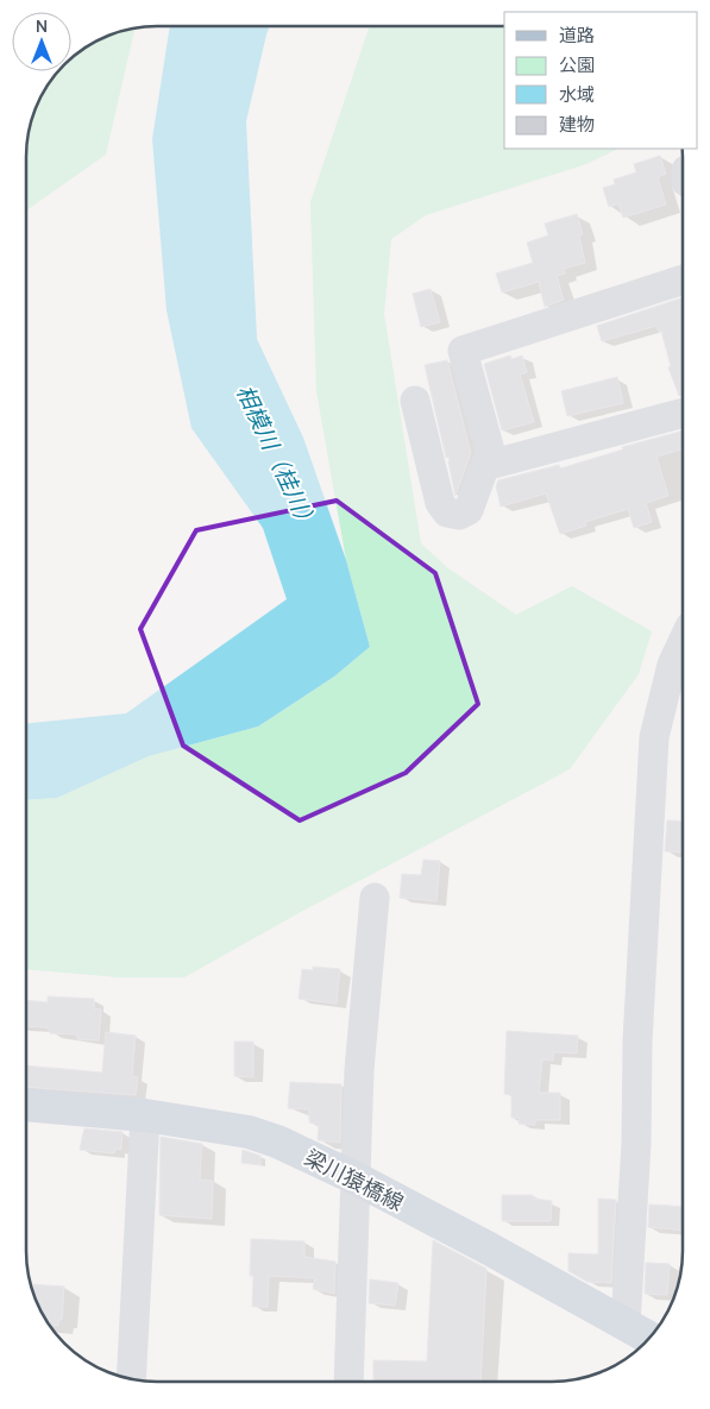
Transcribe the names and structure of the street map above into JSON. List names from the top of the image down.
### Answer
{
  "streets": {
    "main road": ["梁川猿橋線"]
  },
  "water": ["相模川（桂川）"],
  "legend": [
    "道路",
    "公園",
    "水域",
    "建物"
  ],
  "north": "top"
}
